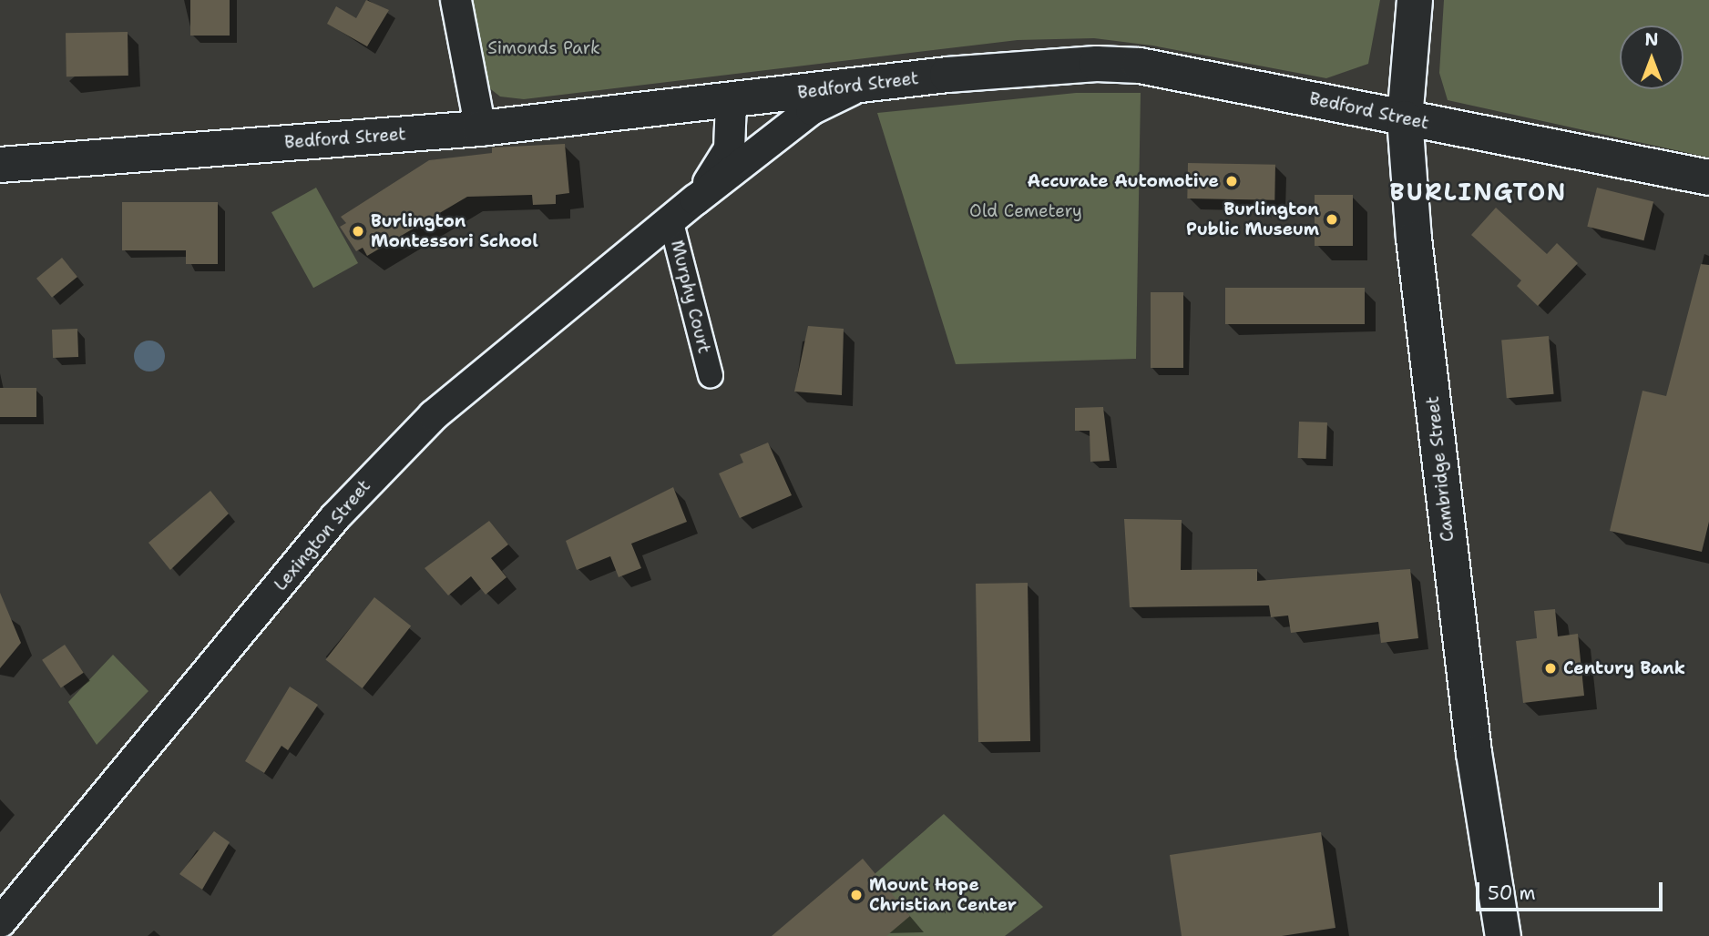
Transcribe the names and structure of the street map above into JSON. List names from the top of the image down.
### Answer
{
  "streets": {
    "main road": ["Bedford Street", "Cambridge Street"],
    "street": ["Murphy Court", "Lexington Street"]
  },
  "crossings": [
    ["Bedford Street", "Cambridge Street"],
    ["Bedford Street", "Lexington Street"],
    ["Murphy Court", "Lexington Street"]
  ],
  "districts": ["BURLINGTON"],
  "parks": ["Simonds Park", "Old Cemetery"],
  "places": [
    "Accurate Automotive",
    "Burlington Public Museum",
    "Burlington Montessori School",
    "Century Bank",
    "Mount Hope Christian Center"
  ],
  "scale_bar": "50 m",
  "north": "top"
}
